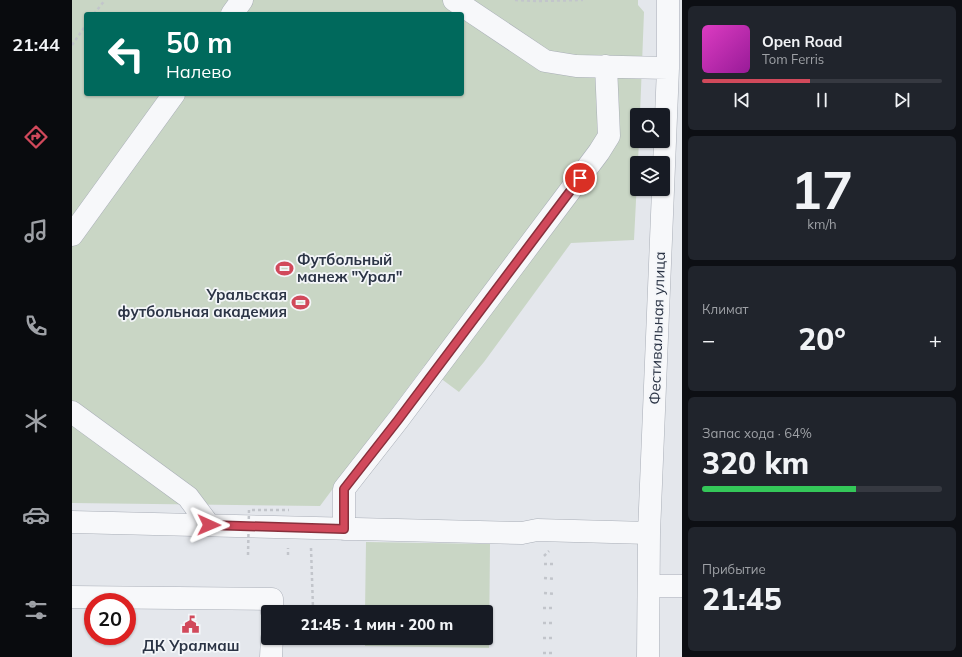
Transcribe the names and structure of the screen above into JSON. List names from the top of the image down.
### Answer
{
  "streets": {
    "street": ["Фестивальная улица"]
  },
  "places": {
    "sports": ["Футбольный манеж \"Урал\"", "Уральская футбольная академия"],
    "public building": ["ДК Уралмаш"]
  },
  "page": {
    "tabs": "21:44",
    "turn": ["50 m", "Налево"],
    "song": ["Open Road", "Tom Ferris"],
    "tile": [
      ["17", "km/h"],
      "Климат",
      ["Запас хода · 64%", "320 km"],
      ["Прибытие", "21:45"]
    ],
    "heat": ["−", "20°", "+"],
    "limit": "20",
    "trip": "21:45 · 1 мин · 200 m"
  }
}
